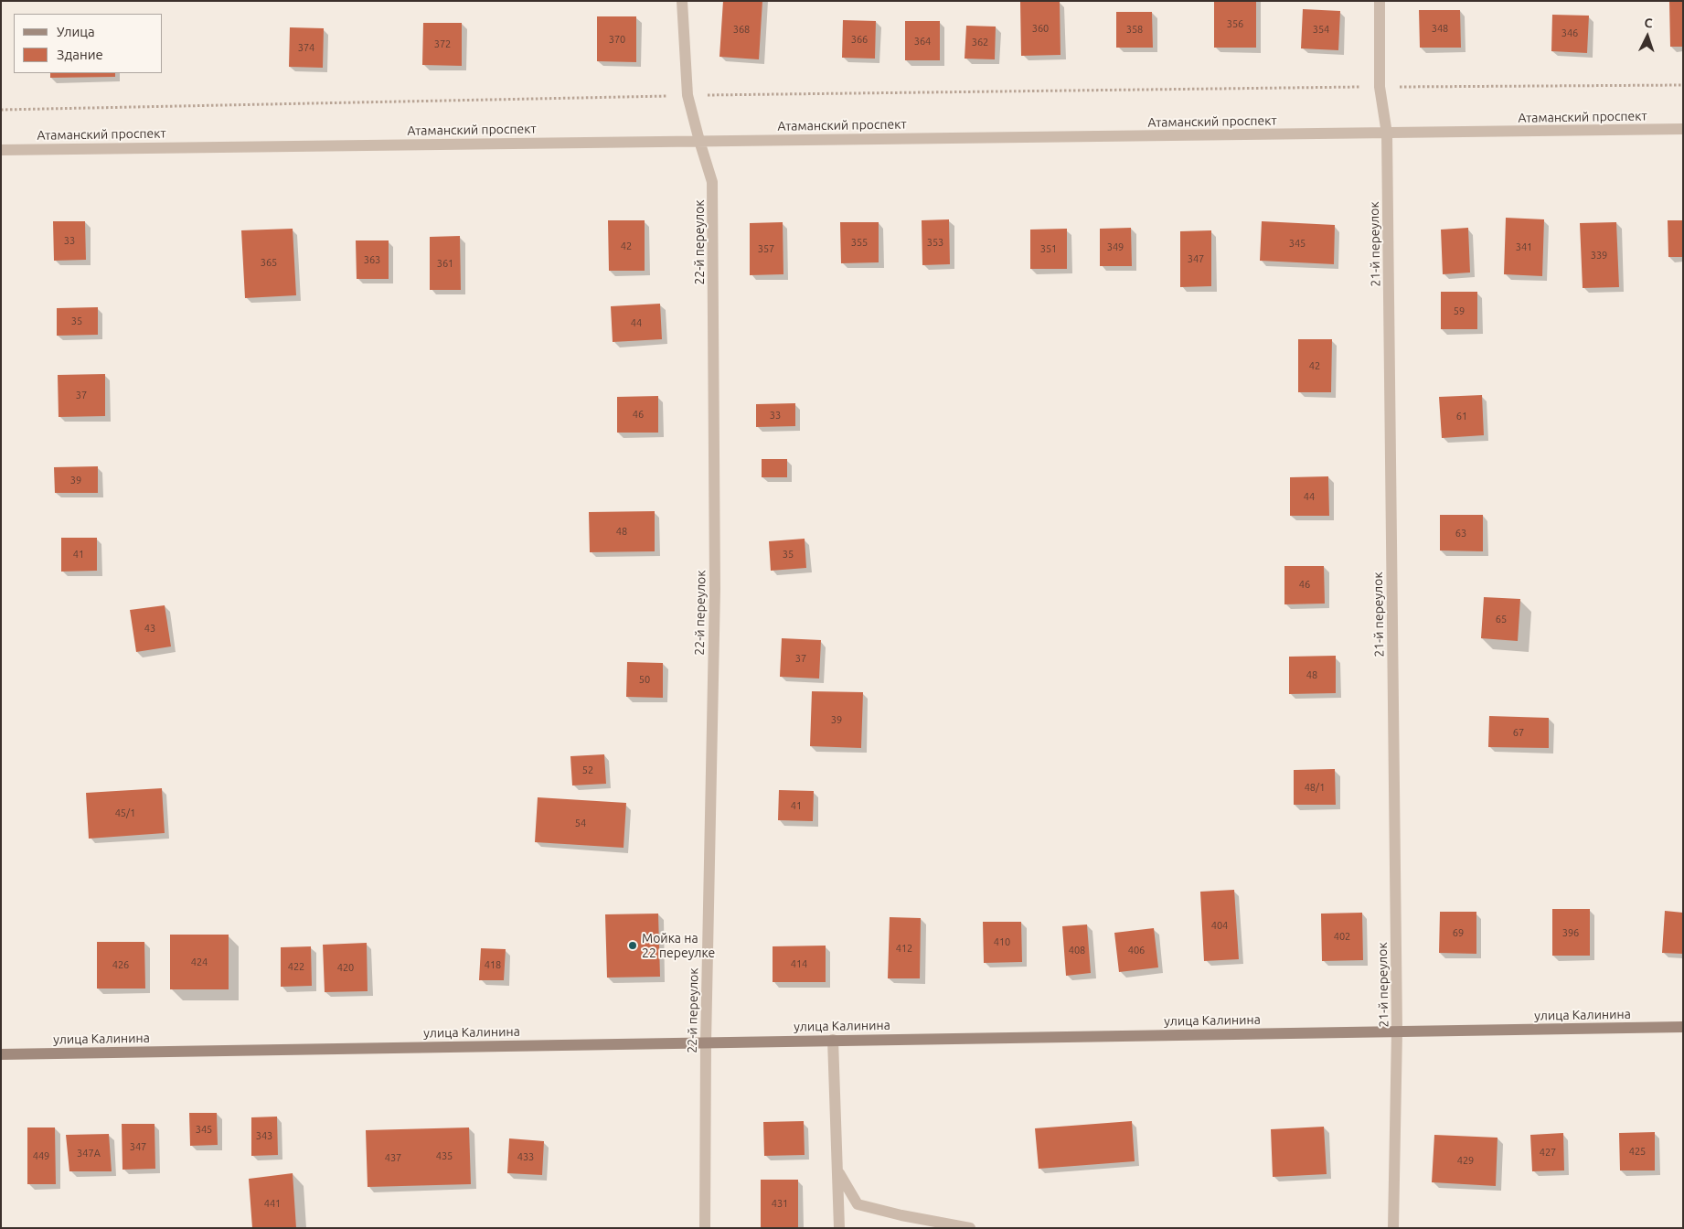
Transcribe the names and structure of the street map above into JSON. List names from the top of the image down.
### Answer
{
  "streets": {
    "main road": ["улица Калинина"],
    "street": ["Атаманский проспект", "22-й переулок", "21-й переулок"]
  },
  "crossings": [
    ["Атаманский проспект", "22-й переулок"],
    ["Атаманский проспект", "21-й переулок"],
    ["22-й переулок", "улица Калинина"],
    ["21-й переулок", "улица Калинина"]
  ],
  "places": ["Мойка на 22 переулке"],
  "house_numbers": [
    "356",
    "360",
    "348",
    "368",
    "358",
    "354",
    "346",
    "370",
    "366",
    "364",
    "362",
    "372",
    "374",
    "33",
    "355",
    "353",
    "345",
    "42",
    "349",
    "341",
    "357",
    "351",
    "339",
    "347",
    "363",
    "365",
    "361",
    "59",
    "35",
    "44",
    "42",
    "37",
    "46",
    "33",
    "61",
    "39",
    "44",
    "48",
    "63",
    "41",
    "35",
    "46",
    "65",
    "43",
    "37",
    "48",
    "50",
    "39",
    "67",
    "52",
    "48/1",
    "41",
    "45/1",
    "54",
    "404",
    "69",
    "396",
    "402",
    "410",
    "412",
    "408",
    "406",
    "424",
    "414",
    "426",
    "418",
    "422",
    "420",
    "345",
    "343",
    "347",
    "425",
    "427",
    "347А",
    "449",
    "435",
    "433",
    "437",
    "429",
    "441",
    "431"
  ],
  "legend": ["Улица", "Здание"],
  "north": "top"
}
